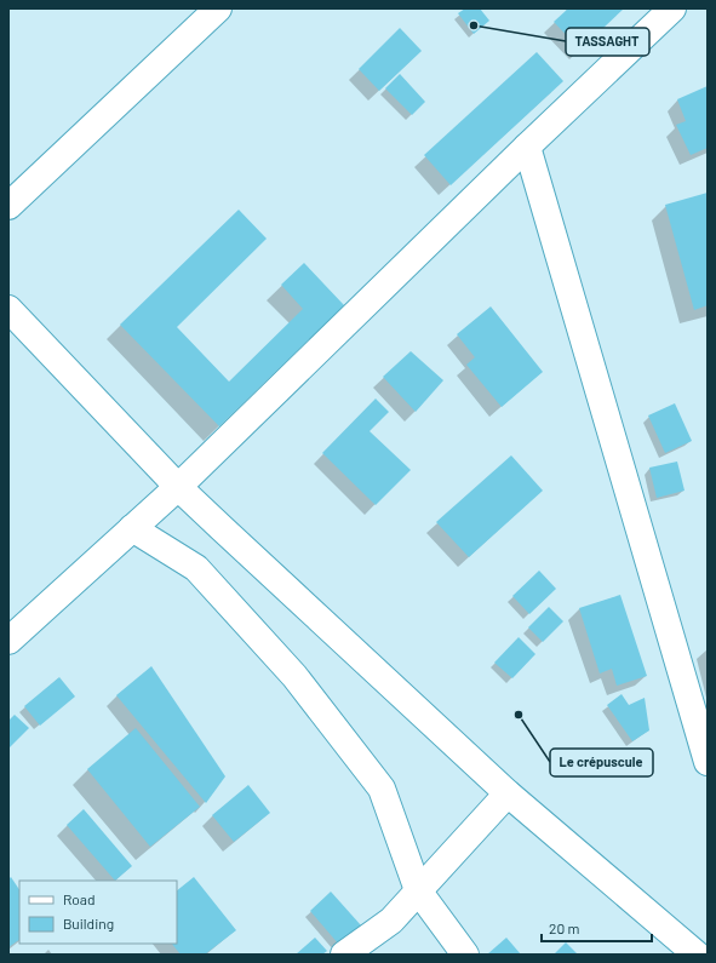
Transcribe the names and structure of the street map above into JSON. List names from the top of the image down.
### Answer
{
  "places": ["TASSAGHT", "Le crépuscule"],
  "legend": ["Road", "Building"],
  "scale_bar": "20 m"
}
